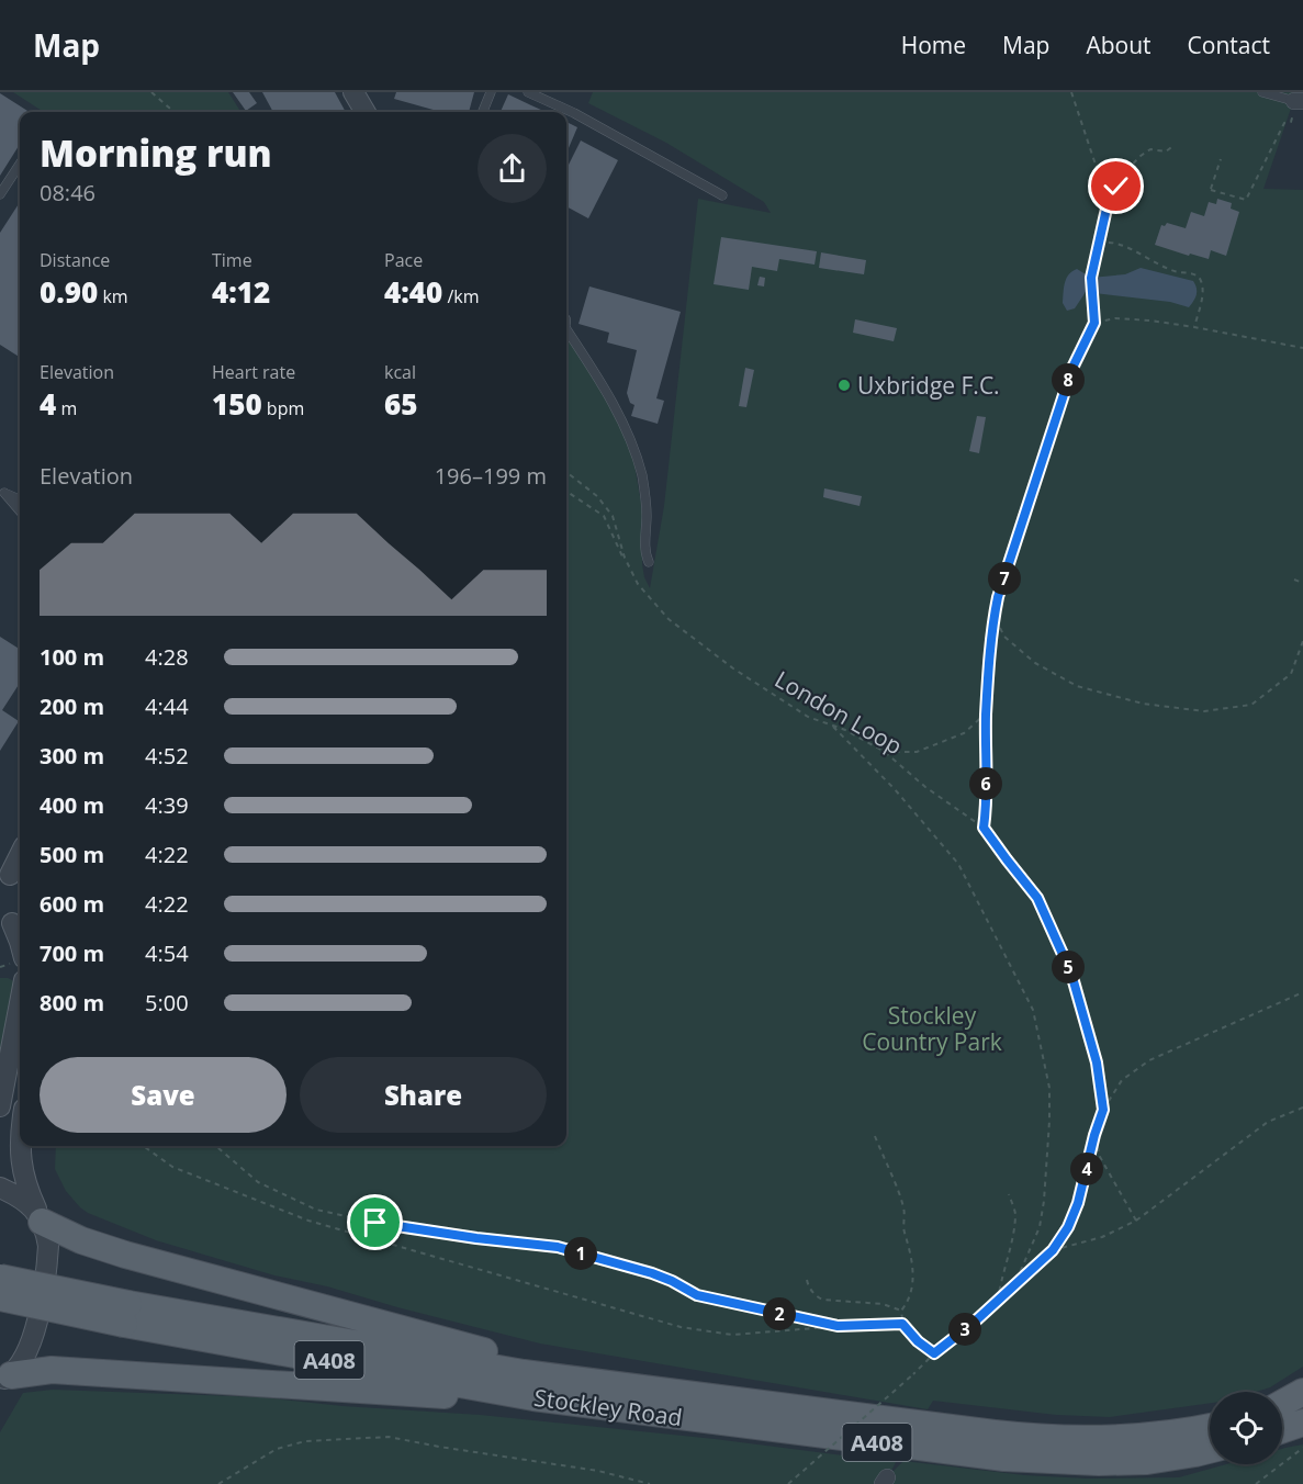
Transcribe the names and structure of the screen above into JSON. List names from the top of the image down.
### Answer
{
  "streets": {
    "main road": ["A408", "Stockley Road"],
    "path": ["London Loop"]
  },
  "parks": ["Stockley Country Park"],
  "places": ["Uxbridge F.C."],
  "page": {
    "header": "Map",
    "nav": [
      "Home",
      "Map",
      "About",
      "Contact"
    ],
    "heading": ["Morning run", "08:46"],
    "stats": [
      ["Distance", "0.90 km"],
      ["Time", "4:12"],
      ["Pace", "4:40 /km"],
      ["Elevation", "4 m"],
      ["Heart rate", "150 bpm"],
      ["kcal", "65"]
    ],
    "pins": [
      "8",
      "7",
      "6",
      "5",
      "4",
      "1",
      "2",
      "3"
    ],
    "chart": ["Elevation", "196–199 m"],
    "list": [
      {
        "name": "100 m",
        "note": "4:28"
      },
      {
        "name": "200 m",
        "note": "4:44"
      },
      {
        "name": "300 m",
        "note": "4:52"
      },
      {
        "name": "400 m",
        "note": "4:39"
      },
      {
        "name": "500 m",
        "note": "4:22"
      },
      {
        "name": "600 m",
        "note": "4:22"
      },
      {
        "name": "700 m",
        "note": "4:54"
      },
      {
        "name": "800 m",
        "note": "5:00"
      }
    ],
    "buttons": ["Save", "Share"]
  }
}
